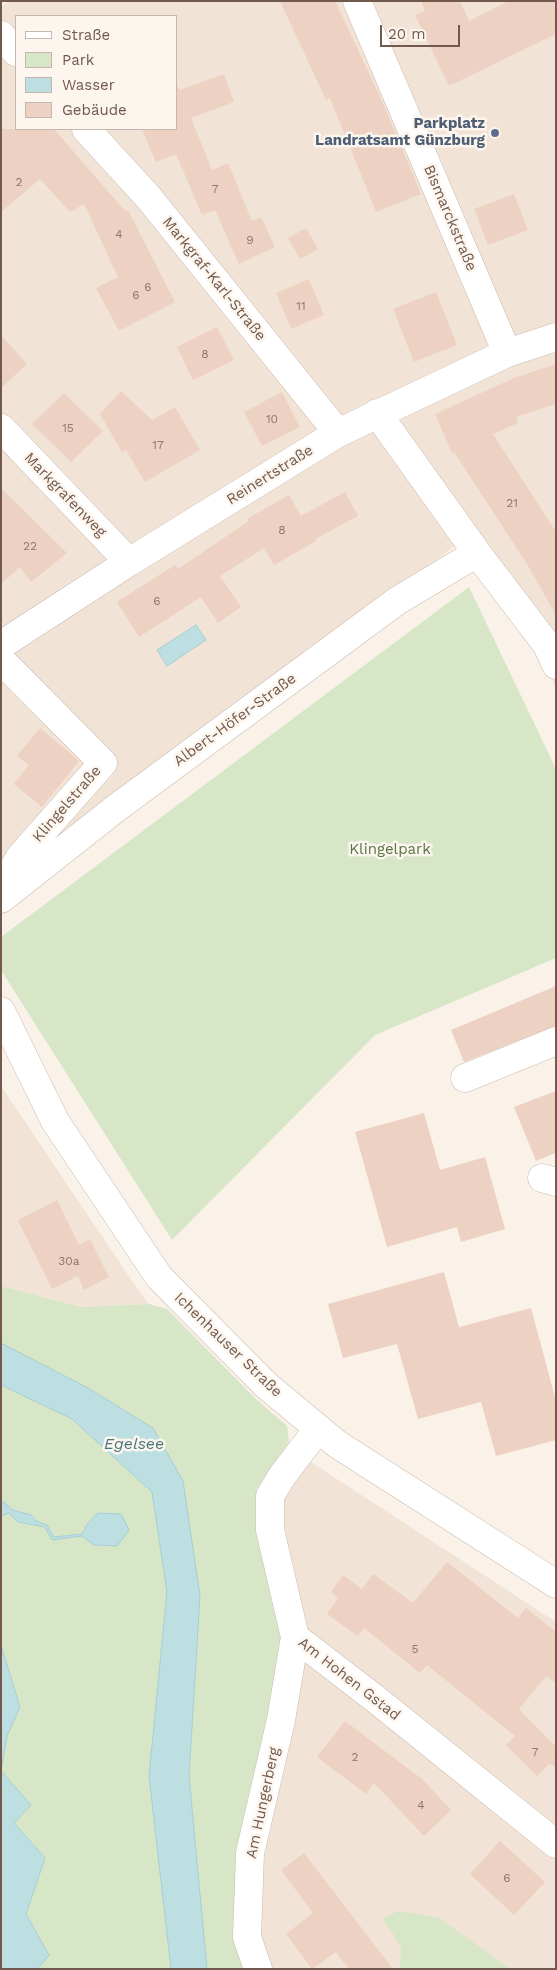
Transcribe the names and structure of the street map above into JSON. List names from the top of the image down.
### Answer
{
  "streets": {
    "street": [
      "Bismarckstraße",
      "Markgraf-Karl-Straße",
      "Reinertstraße",
      "Markgrafenweg",
      "Albert-Höfer-Straße",
      "Klingelstraße",
      "Ichenhauser Straße",
      "Am Hohen Gstad",
      "Am Hungerberg"
    ]
  },
  "crossings": [
    ["Bismarckstraße", "Reinertstraße"],
    ["Markgraf-Karl-Straße", "Reinertstraße"],
    ["Reinertstraße", "Markgrafenweg"],
    ["Ichenhauser Straße", "Am Hohen Gstad"],
    ["Am Hohen Gstad", "Am Hungerberg"]
  ],
  "water": ["Egelsee"],
  "parks": ["Klingelpark"],
  "places": ["Parkplatz Landratsamt Günzburg"],
  "house_numbers": [
    "2",
    "7",
    "4",
    "9",
    "6",
    "6",
    "11",
    "8",
    "10",
    "15",
    "17",
    "21",
    "8",
    "22",
    "6",
    "30a",
    "5",
    "7",
    "2",
    "4",
    "6"
  ],
  "legend": [
    "Straße",
    "Park",
    "Wasser",
    "Gebäude"
  ],
  "scale_bar": "20 m"
}
